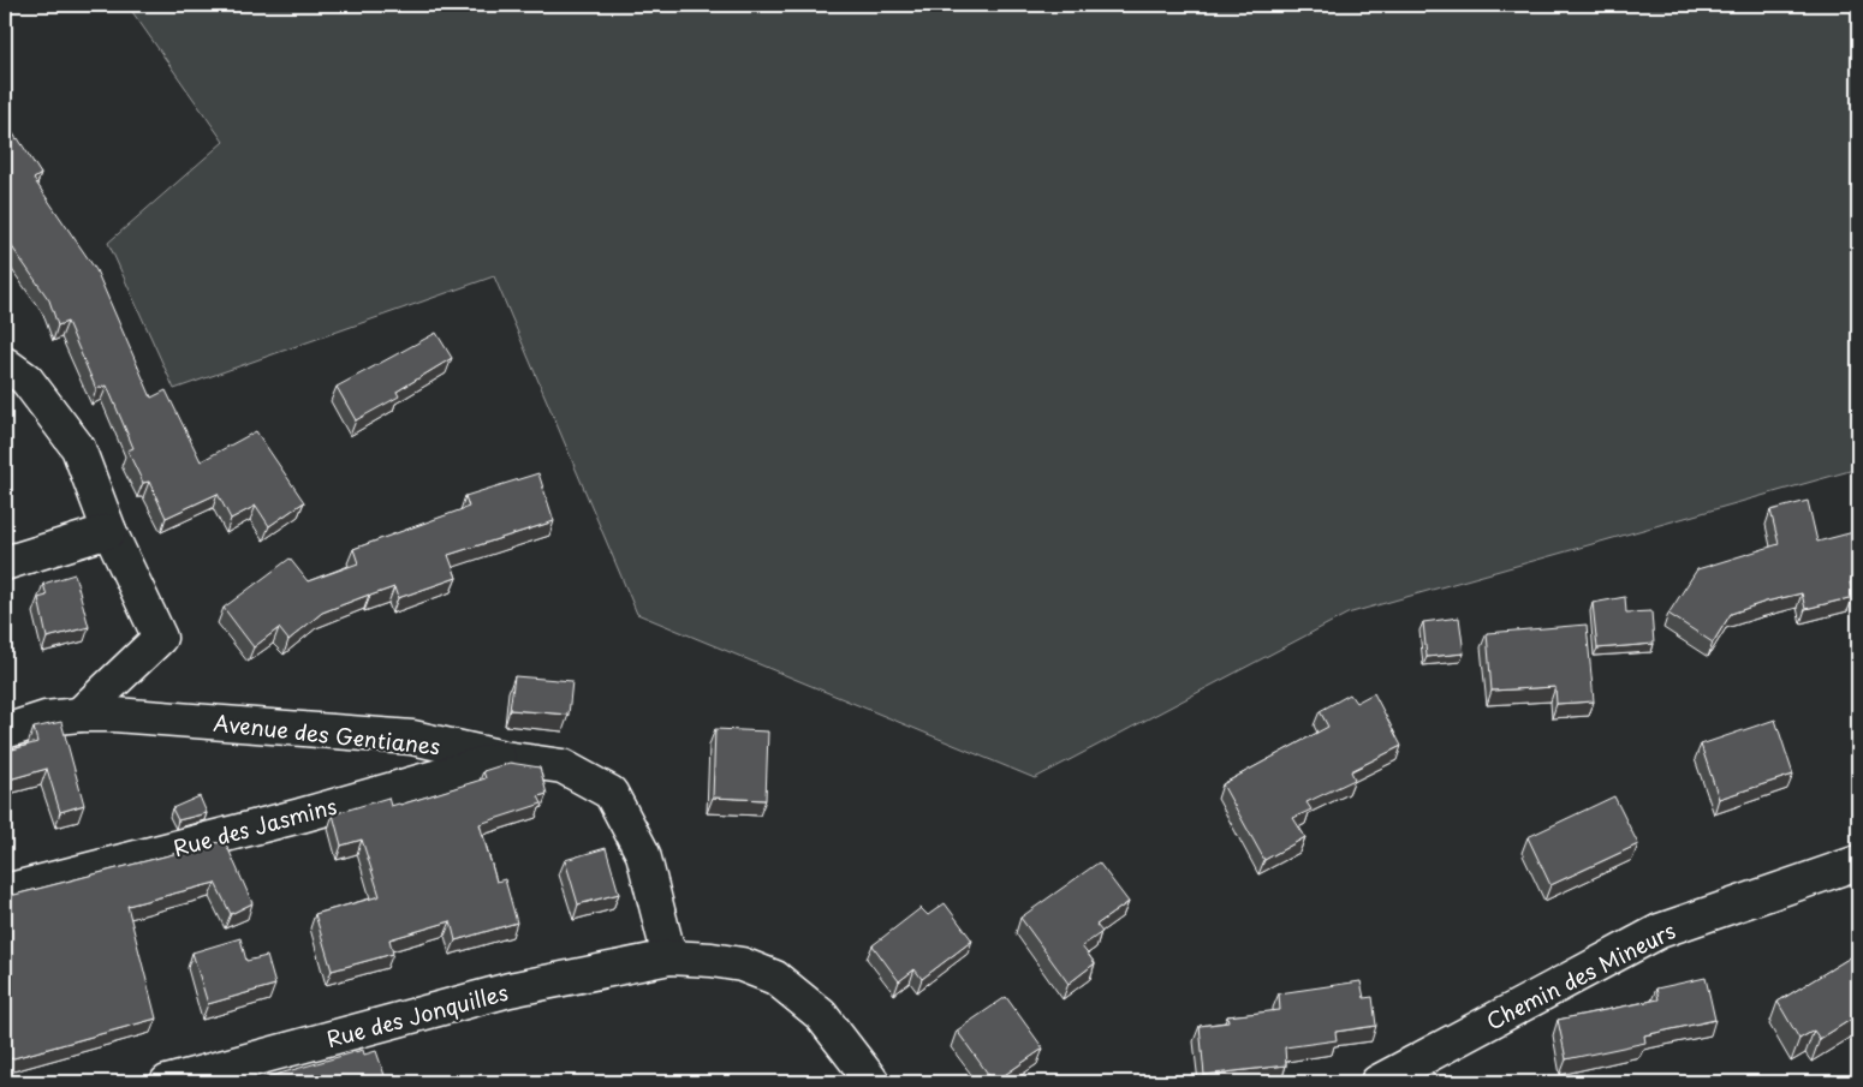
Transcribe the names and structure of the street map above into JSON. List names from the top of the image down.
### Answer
{
  "streets": {
    "street": [
      "Avenue des Gentianes",
      "Rue des Jasmins",
      "Chemin des Mineurs",
      "Rue des Jonquilles"
    ]
  },
  "crossings": [
    ["Avenue des Gentianes", "Rue des Jasmins"],
    ["Avenue des Gentianes", "Rue des Jonquilles"]
  ]
}
